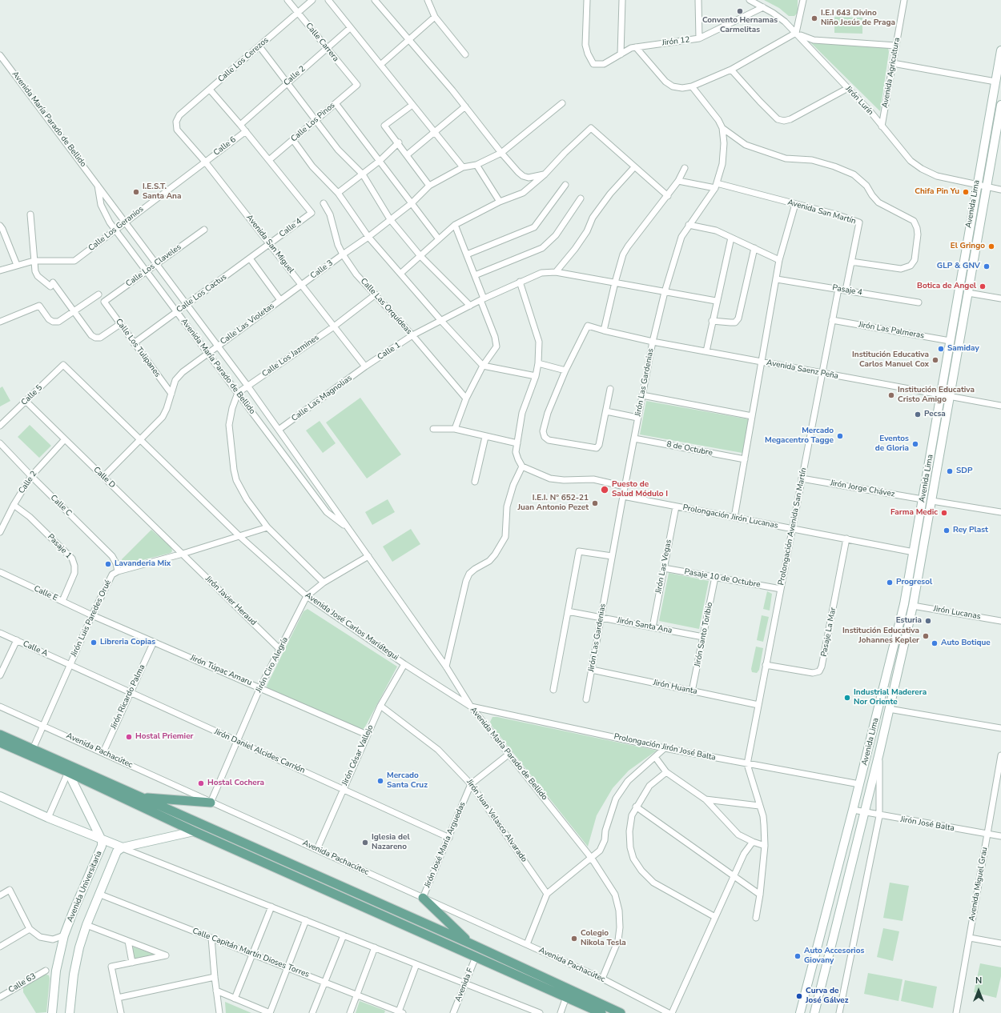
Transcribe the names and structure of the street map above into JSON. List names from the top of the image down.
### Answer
{
  "streets": {
    "main road": ["Avenida Lima", "Avenida Universitaria"],
    "street": [
      "Jirón 12",
      "Calle Carrera",
      "Calle Los Cerezos",
      "Avenida Agricultura",
      "Calle 2",
      "Jirón Lurín",
      "Avenida María Parado de Bellido",
      "Calle Los Pinos",
      "Calle 6",
      "Avenida San Martín",
      "Calle 4",
      "Calle Los Geranios",
      "Avenida San Miguel",
      "Calle Los Claveles",
      "Calle 3",
      "Pasaje 4",
      "Calle Los Cactus",
      "Calle Las Orquídeas",
      "Calle Las Violetas",
      "Jirón Las Palmeras",
      "Calle Los Tulipanes",
      "Calle 1",
      "Calle Los Jazmines",
      "Avenida Saenz Peña",
      "Jirón Las Gardenias",
      "Calle 5",
      "Calle Las Magnolias",
      "8 de Octubre",
      "Calle D",
      "Jirón Jorge Chávez",
      "Calle C",
      "Prolongación Jirón Lucanas",
      "Prolongación Avenida San Martín",
      "Pasaje 1",
      "Jirón Las Vegas",
      "Pasaje 10 de Octubre",
      "Calle E",
      "Jirón Javier Heraud",
      "Jirón Lucanas",
      "Jirón Luis Paredes Orué",
      "Jirón Santa Ana",
      "Avenida José Carlos Mariátegui",
      "Pasaje La Mar",
      "Jirón Santo Toribio",
      "Calle A",
      "Jirón Ciro Alegría",
      "Jirón Túpac Amaru",
      "Jirón Huanta",
      "Jirón Ricardo Palma",
      "Prolongación Jirón José Balta",
      "Avenida Pachacútec",
      "Jirón Daniel Alcides Carrión",
      "Jirón César Vallejo",
      "Jirón Juan Velasco Alvarado",
      "Jirón José Balta",
      "Jirón José María Arguedas",
      "Avenida Miguel Grau",
      "Calle Capitán Martín Dioses Torres",
      "Calle 63",
      "Avenida F"
    ]
  },
  "crossings": [
    ["Jirón 12", "Jirón Lurín"],
    ["Calle Carrera", "Calle Los Cerezos"],
    ["Calle Carrera", "Calle 2"],
    ["Calle Carrera", "Calle Los Pinos"],
    ["Calle Los Cerezos", "Avenida San Miguel"],
    ["Avenida Agricultura", "Jirón Lurín"],
    ["Calle 2", "Calle D"],
    ["Calle 2", "Calle C"],
    ["Calle 2", "Pasaje 1"],
    ["Jirón Lurín", "Avenida Lima"],
    ["Avenida María Parado de Bellido", "Calle Los Geranios"],
    ["Avenida María Parado de Bellido", "Calle Los Claveles"],
    ["Avenida María Parado de Bellido", "Calle Los Cactus"],
    ["Avenida María Parado de Bellido", "Calle Las Violetas"],
    ["Avenida María Parado de Bellido", "Calle Los Jazmines"],
    ["Avenida María Parado de Bellido", "Calle Las Magnolias"],
    ["Avenida María Parado de Bellido", "Avenida José Carlos Mariátegui"],
    ["Avenida María Parado de Bellido", "Jirón Ciro Alegría"],
    ["Avenida María Parado de Bellido", "Prolongación Jirón José Balta"],
    ["Avenida María Parado de Bellido", "Avenida Pachacútec"],
    ["Avenida María Parado de Bellido", "Jirón José María Arguedas"],
    ["Calle Los Pinos", "Calle 4"],
    ["Calle 6", "Calle Los Geranios"],
    ["Calle 6", "Avenida San Miguel"],
    ["Avenida Lima", "Jirón Las Palmeras"],
    ["Avenida Lima", "Avenida Saenz Peña"],
    ["Avenida Lima", "Jirón Jorge Chávez"],
    ["Avenida Lima", "Prolongación Jirón Lucanas"],
    ["Avenida Lima", "Jirón Lucanas"],
    ["Avenida Lima", "Prolongación Jirón José Balta"],
    ["Avenida Lima", "Jirón José Balta"],
    ["Avenida San Martín", "Pasaje 4"],
    ["Avenida San Martín", "Jirón Las Gardenias"],
    ["Calle 4", "Avenida San Miguel"],
    ["Calle 4", "Calle Los Cactus"],
    ["Calle Los Geranios", "Avenida San Miguel"],
    ["Avenida San Miguel", "Calle 3"],
    ["Avenida San Miguel", "Calle Los Cactus"],
    ["Avenida San Miguel", "Calle Las Violetas"],
    ["Avenida San Miguel", "Calle 1"],
    ["Avenida San Miguel", "Calle Los Jazmines"],
    ["Avenida San Miguel", "Calle Las Magnolias"],
    ["Calle Los Claveles", "Calle Los Tulipanes"],
    ["Calle 3", "Calle Las Orquídeas"],
    ["Calle 3", "Calle Las Violetas"],
    ["Pasaje 4", "Prolongación Avenida San Martín"],
    ["Calle Los Cactus", "Calle Los Tulipanes"],
    ["Calle Las Orquídeas", "Calle 1"],
    ["Calle Las Violetas", "Calle Los Tulipanes"],
    ["Calle Las Violetas", "Calle D"],
    ["Calle Las Violetas", "Avenida José Carlos Mariátegui"],
    ["Jirón Las Palmeras", "Prolongación Avenida San Martín"],
    ["Calle 1", "Jirón Las Gardenias"],
    ["Calle 1", "Calle Las Magnolias"],
    ["Avenida Saenz Peña", "Jirón Las Gardenias"],
    ["Avenida Saenz Peña", "Prolongación Avenida San Martín"],
    ["Jirón Las Gardenias", "8 de Octubre"],
    ["Jirón Las Gardenias", "Prolongación Jirón Lucanas"],
    ["Jirón Las Gardenias", "Jirón Santa Ana"],
    ["Jirón Las Gardenias", "Jirón Huanta"],
    ["Calle 5", "Calle D"],
    ["Calle 5", "Avenida José Carlos Mariátegui"],
    ["Calle D", "Jirón Javier Heraud"],
    ["Jirón Jorge Chávez", "Prolongación Avenida San Martín"],
    ["Calle C", "Jirón Luis Paredes Orué"],
    ["Prolongación Jirón Lucanas", "Prolongación Avenida San Martín"],
    ["Prolongación Jirón Lucanas", "Jirón Las Vegas"],
    ["Prolongación Jirón Lucanas", "Pasaje La Mar"],
    ["Prolongación Avenida San Martín", "Pasaje 10 de Octubre"],
    ["Prolongación Avenida San Martín", "Pasaje La Mar"],
    ["Prolongación Avenida San Martín", "Jirón Huanta"],
    ["Prolongación Avenida San Martín", "Prolongación Jirón José Balta"],
    ["Pasaje 1", "Calle E"],
    ["Jirón Las Vegas", "Pasaje 10 de Octubre"],
    ["Jirón Las Vegas", "Jirón Santa Ana"],
    ["Pasaje 10 de Octubre", "Jirón Santo Toribio"],
    ["Calle E", "Jirón Luis Paredes Orué"],
    ["Calle E", "Jirón Túpac Amaru"],
    ["Jirón Javier Heraud", "Jirón Ciro Alegría"],
    ["Jirón Luis Paredes Orué", "Calle A"],
    ["Jirón Luis Paredes Orué", "Jirón Túpac Amaru"],
    ["Jirón Luis Paredes Orué", "Avenida Pachacútec"],
    ["Jirón Luis Paredes Orué", "Jirón Daniel Alcides Carrión"],
    ["Jirón Santa Ana", "Jirón Santo Toribio"],
    ["Avenida José Carlos Mariátegui", "Jirón Ciro Alegría"],
    ["Avenida José Carlos Mariátegui", "Prolongación Jirón José Balta"],
    ["Avenida José Carlos Mariátegui", "Jirón César Vallejo"],
    ["Jirón Santo Toribio", "Jirón Huanta"],
    ["Calle A", "Jirón Daniel Alcides Carrión"],
    ["Jirón Ciro Alegría", "Jirón Túpac Amaru"],
    ["Jirón Ciro Alegría", "Avenida Pachacútec"],
    ["Jirón Ciro Alegría", "Jirón Daniel Alcides Carrión"],
    ["Jirón Túpac Amaru", "Jirón Ricardo Palma"],
    ["Jirón Túpac Amaru", "Jirón César Vallejo"],
    ["Jirón Ricardo Palma", "Avenida Pachacútec"],
    ["Jirón Ricardo Palma", "Jirón Daniel Alcides Carrión"],
    ["Avenida Pachacútec", "Jirón César Vallejo"],
    ["Avenida Pachacútec", "Jirón José María Arguedas"],
    ["Jirón Daniel Alcides Carrión", "Jirón César Vallejo"],
    ["Jirón Daniel Alcides Carrión", "Jirón José María Arguedas"],
    ["Jirón César Vallejo", "Jirón Juan Velasco Alvarado"],
    ["Jirón Juan Velasco Alvarado", "Jirón José María Arguedas"],
    ["Jirón José Balta", "Avenida Miguel Grau"],
    ["Avenida Universitaria", "Calle Capitán Martín Dioses Torres"]
  ],
  "places": [
    "Convento Hernamas Carmelitas",
    "I.E.I 643 Divino Niño Jesús de Praga",
    "I.E.S.T. Santa Ana",
    "Chifa Pin Yu",
    "El Gringo",
    "GLP & GNV",
    "Botica de Angel",
    "Samiday",
    "Institución Educativa Carlos Manuel Cox",
    "Institución Educativa Cristo Amigo",
    "Pecsa",
    "Mercado Megacentro Tagge",
    "Eventos de Gloria",
    "SDP",
    "Puesto de Salud Módulo I",
    "I.E.I. N° 652-21 Juan Antonio Pezet",
    "Farma Medic",
    "Rey Plast",
    "Lavanderia Mix",
    "Progresol",
    "Esturia",
    "Institución Educativa Johannes Kepler",
    "Libreria Copias",
    "Auto Botique",
    "Industrial Maderera Nor Oriente",
    "Hostal Priemier",
    "Mercado Santa Cruz",
    "Hostal Cochera",
    "Iglesia del Nazareno",
    "Colegio Nikola Tesla",
    "Auto Accesorios Giovany",
    "Curva de José Gálvez"
  ],
  "north": "top"
}
